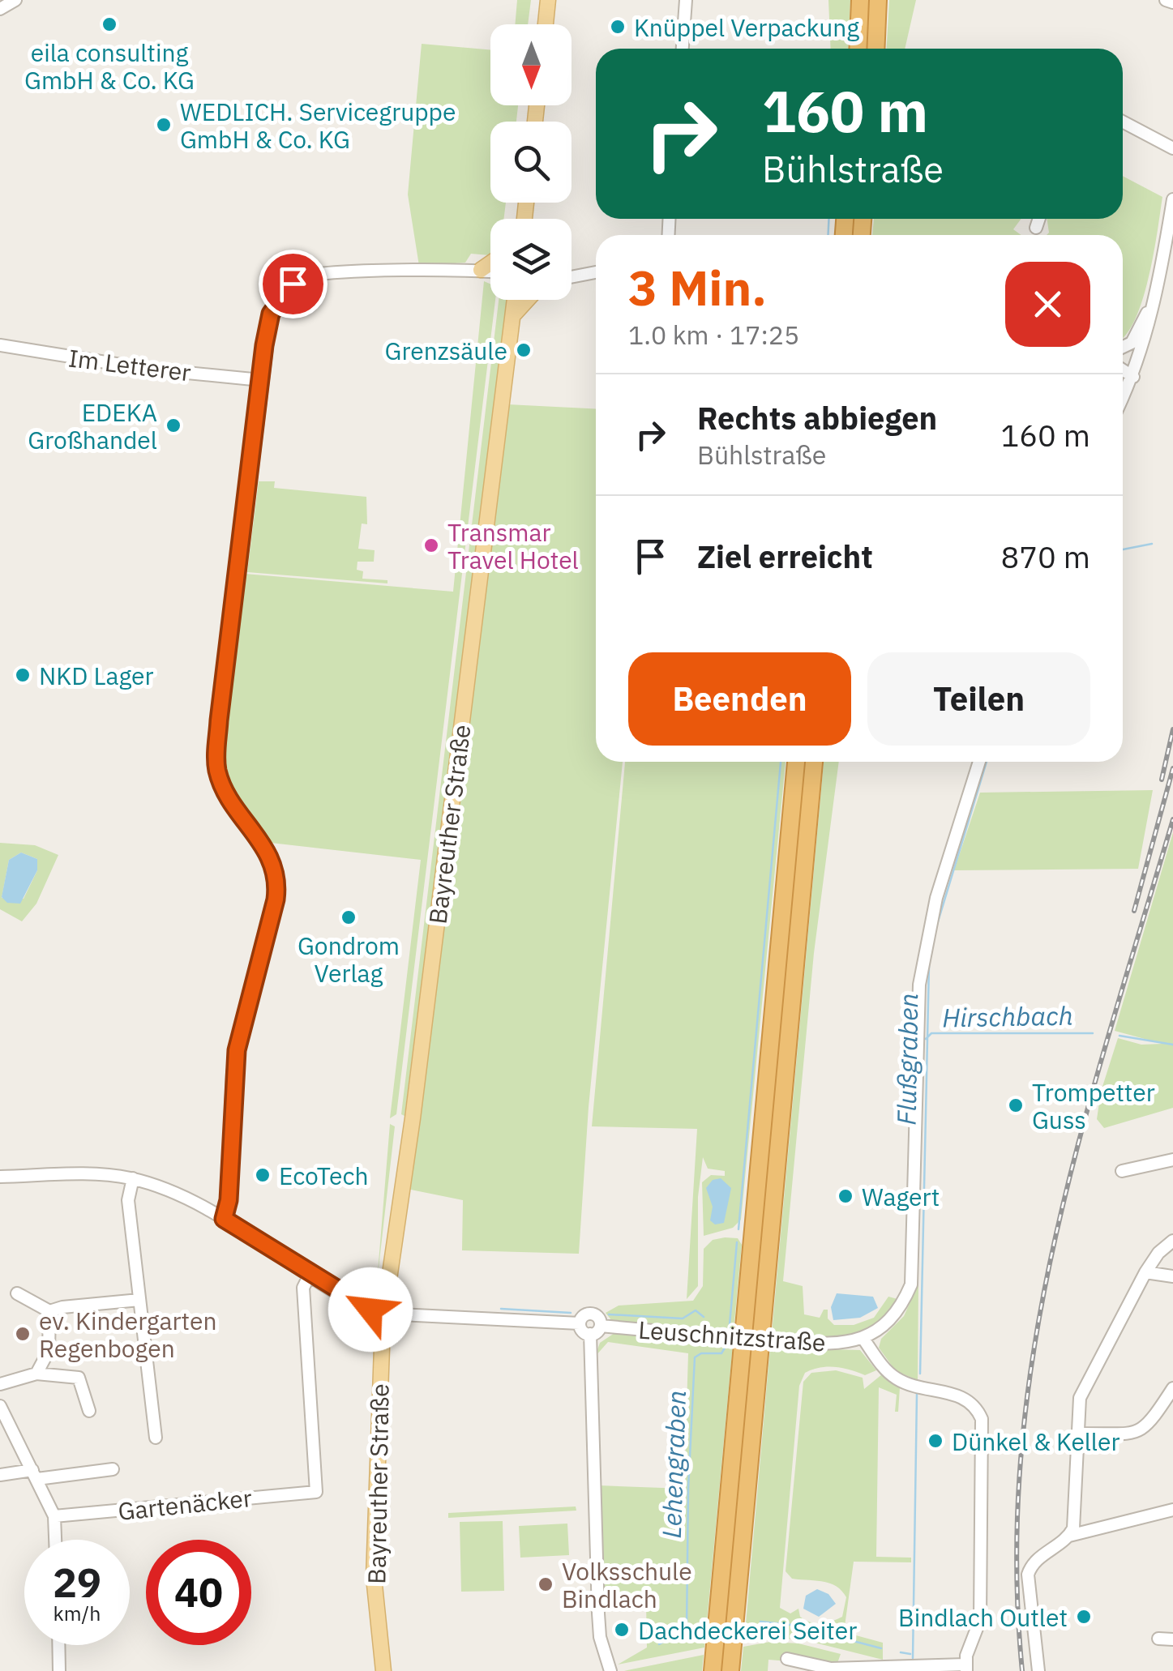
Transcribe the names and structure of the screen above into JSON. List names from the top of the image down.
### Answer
{
  "streets": {
    "main road": ["Bayreuther Straße"],
    "street": ["Im Letterer", "Leuschnitzstraße", "Gartenäcker"]
  },
  "crossings": [
    ["Bayreuther Straße", "Leuschnitzstraße"]
  ],
  "water": ["Hirschbach", "Flußgraben", "Lehengraben"],
  "places": [
    "eila consulting GmbH & Co. KG",
    "Knüppel Verpackung",
    "WEDLICH. Servicegruppe GmbH & Co. KG",
    "Grenzsäule",
    "EDEKA Großhandel",
    "Transmar Travel Hotel",
    "NKD Lager",
    "Gondrom Verlag",
    "Trompetter Guss",
    "EcoTech",
    "Wagert",
    "ev. Kindergarten Regenbogen",
    "Dünkel & Keller",
    "Volksschule Bindlach",
    "Bindlach Outlet",
    "Dachdeckerei Seiter"
  ],
  "north": "bottom",
  "page": {
    "turn": ["160 m", "Bühlstraße"],
    "heading": ["3 Min.", "1.0 km · 17:25"],
    "list": [
      {
        "name": "Rechts abbiegen",
        "note": "Bühlstraße",
        "value": "160 m"
      },
      {
        "name": "Ziel erreicht",
        "value": "870 m"
      }
    ],
    "buttons": ["Beenden", "Teilen"],
    "speed": "29 km/h",
    "limit": "40"
  }
}
